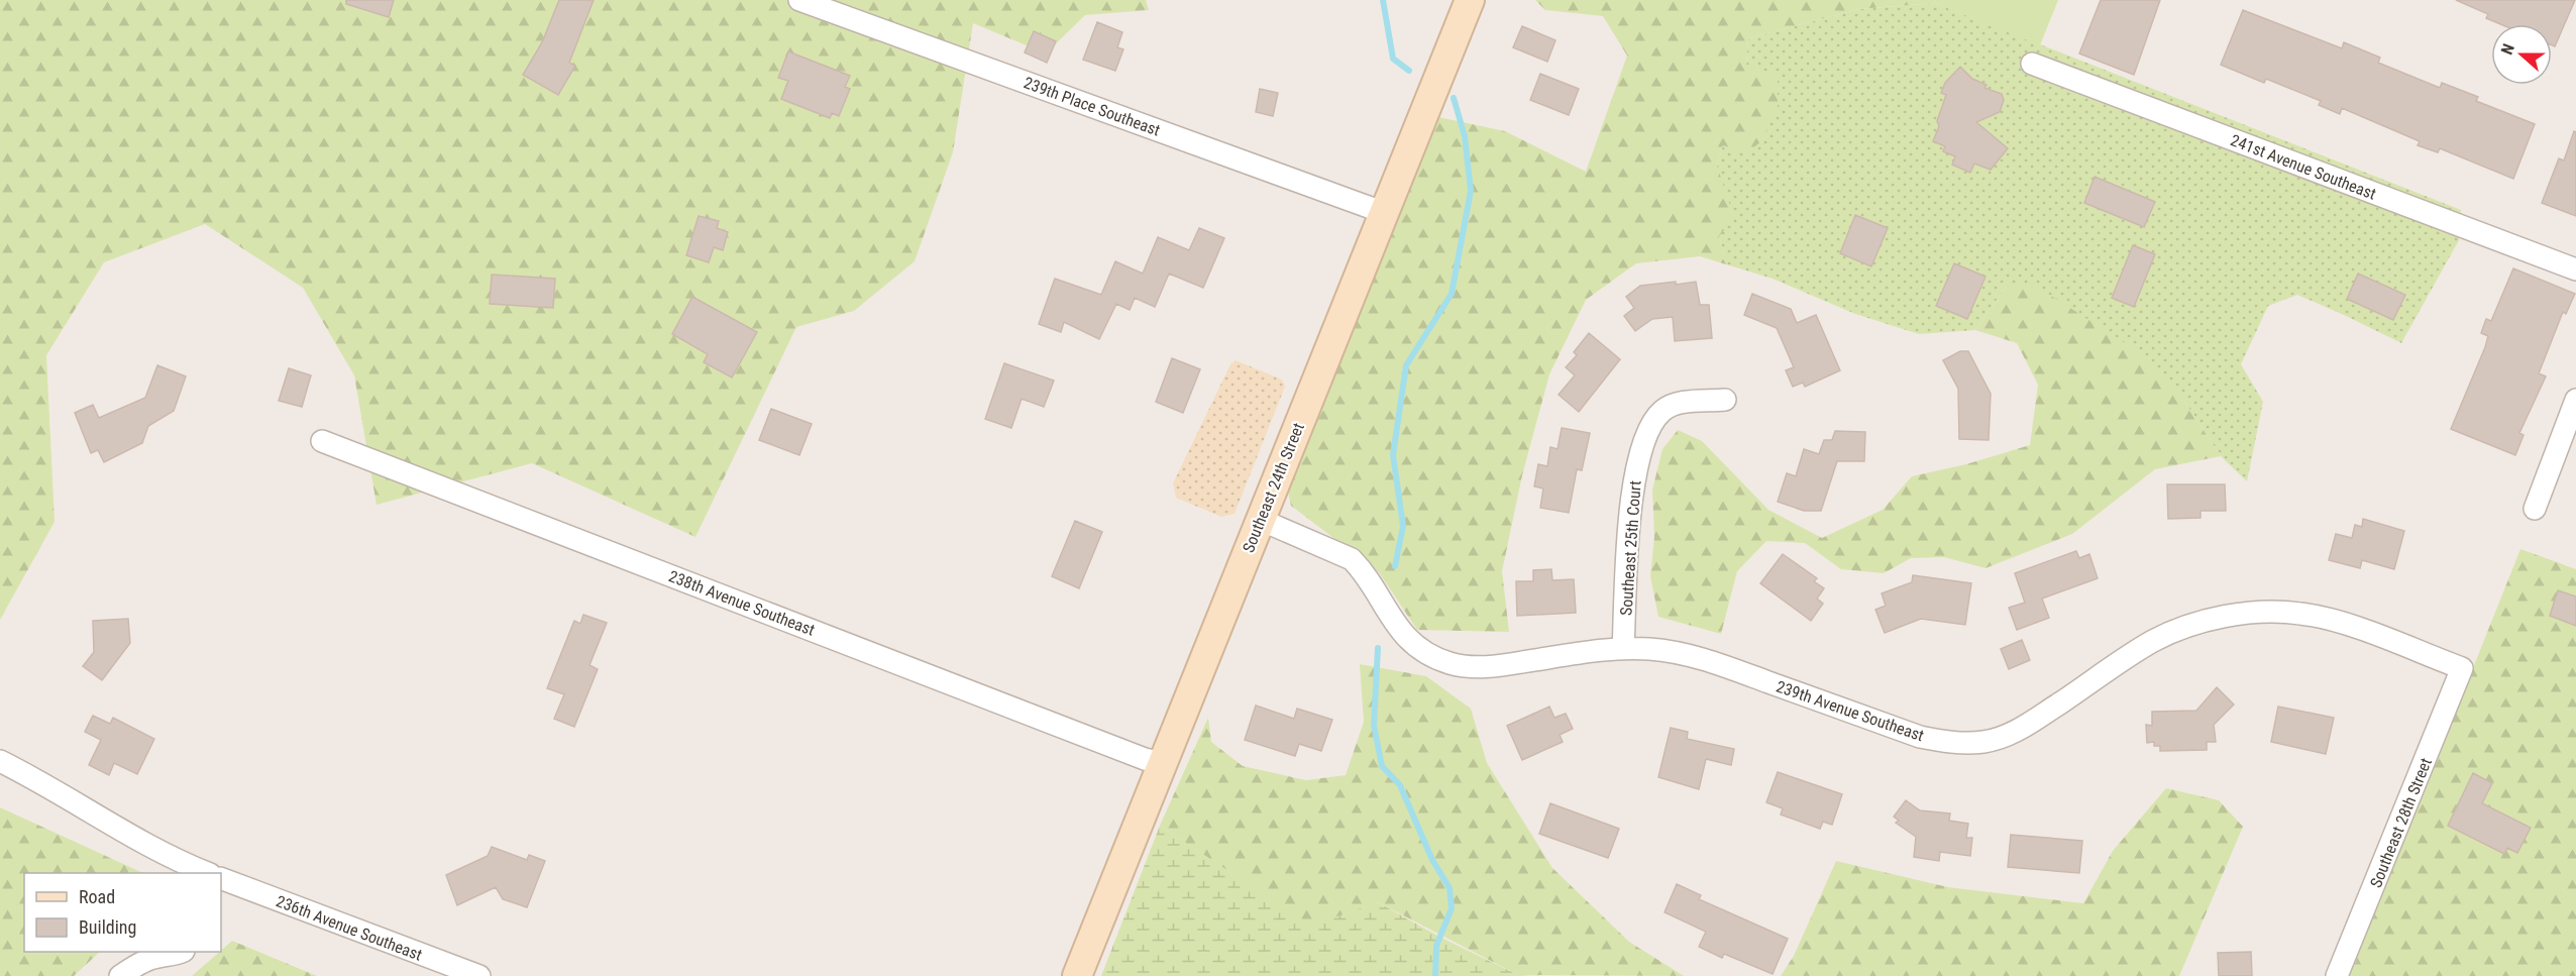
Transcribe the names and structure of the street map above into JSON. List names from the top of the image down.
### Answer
{
  "streets": {
    "street": [
      "239th Place Southeast",
      "241st Avenue Southeast",
      "Southeast 24th Street",
      "Southeast 25th Court",
      "238th Avenue Southeast",
      "239th Avenue Southeast",
      "Southeast 28th Street",
      "236th Avenue Southeast"
    ]
  },
  "crossings": [
    ["239th Place Southeast", "Southeast 24th Street"],
    ["Southeast 24th Street", "238th Avenue Southeast"],
    ["Southeast 24th Street", "239th Avenue Southeast"],
    ["Southeast 25th Court", "239th Avenue Southeast"],
    ["239th Avenue Southeast", "Southeast 28th Street"]
  ],
  "legend": ["Road", "Building"],
  "north": "left"
}
